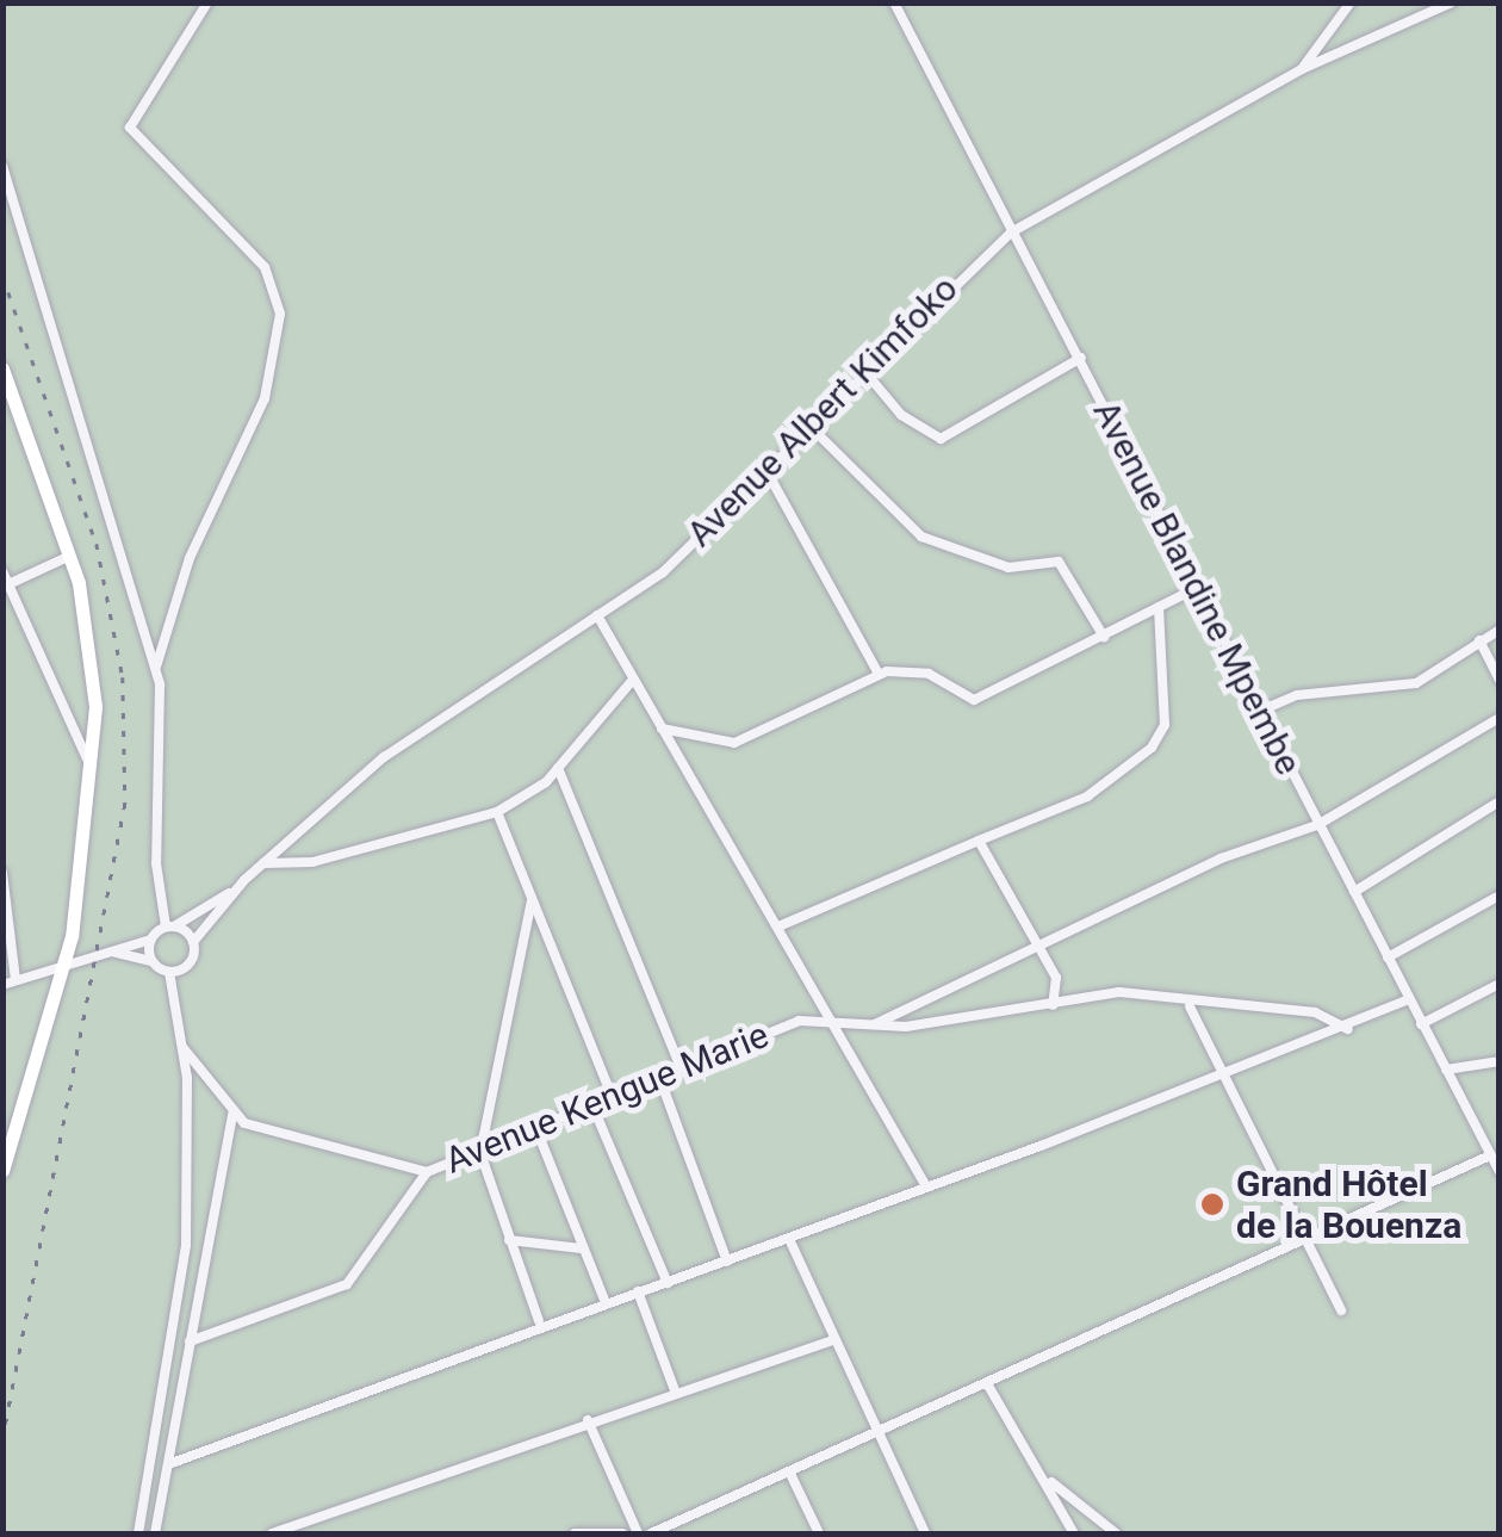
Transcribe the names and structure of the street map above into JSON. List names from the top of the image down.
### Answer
{
  "streets": {
    "street": ["Avenue Albert Kimfoko", "Avenue Blandine Mpembe", "Avenue Kengue Marie"]
  },
  "crossings": [
    ["Avenue Albert Kimfoko", "Avenue Blandine Mpembe"]
  ],
  "places": ["Grand Hôtel de la Bouenza"]
}
